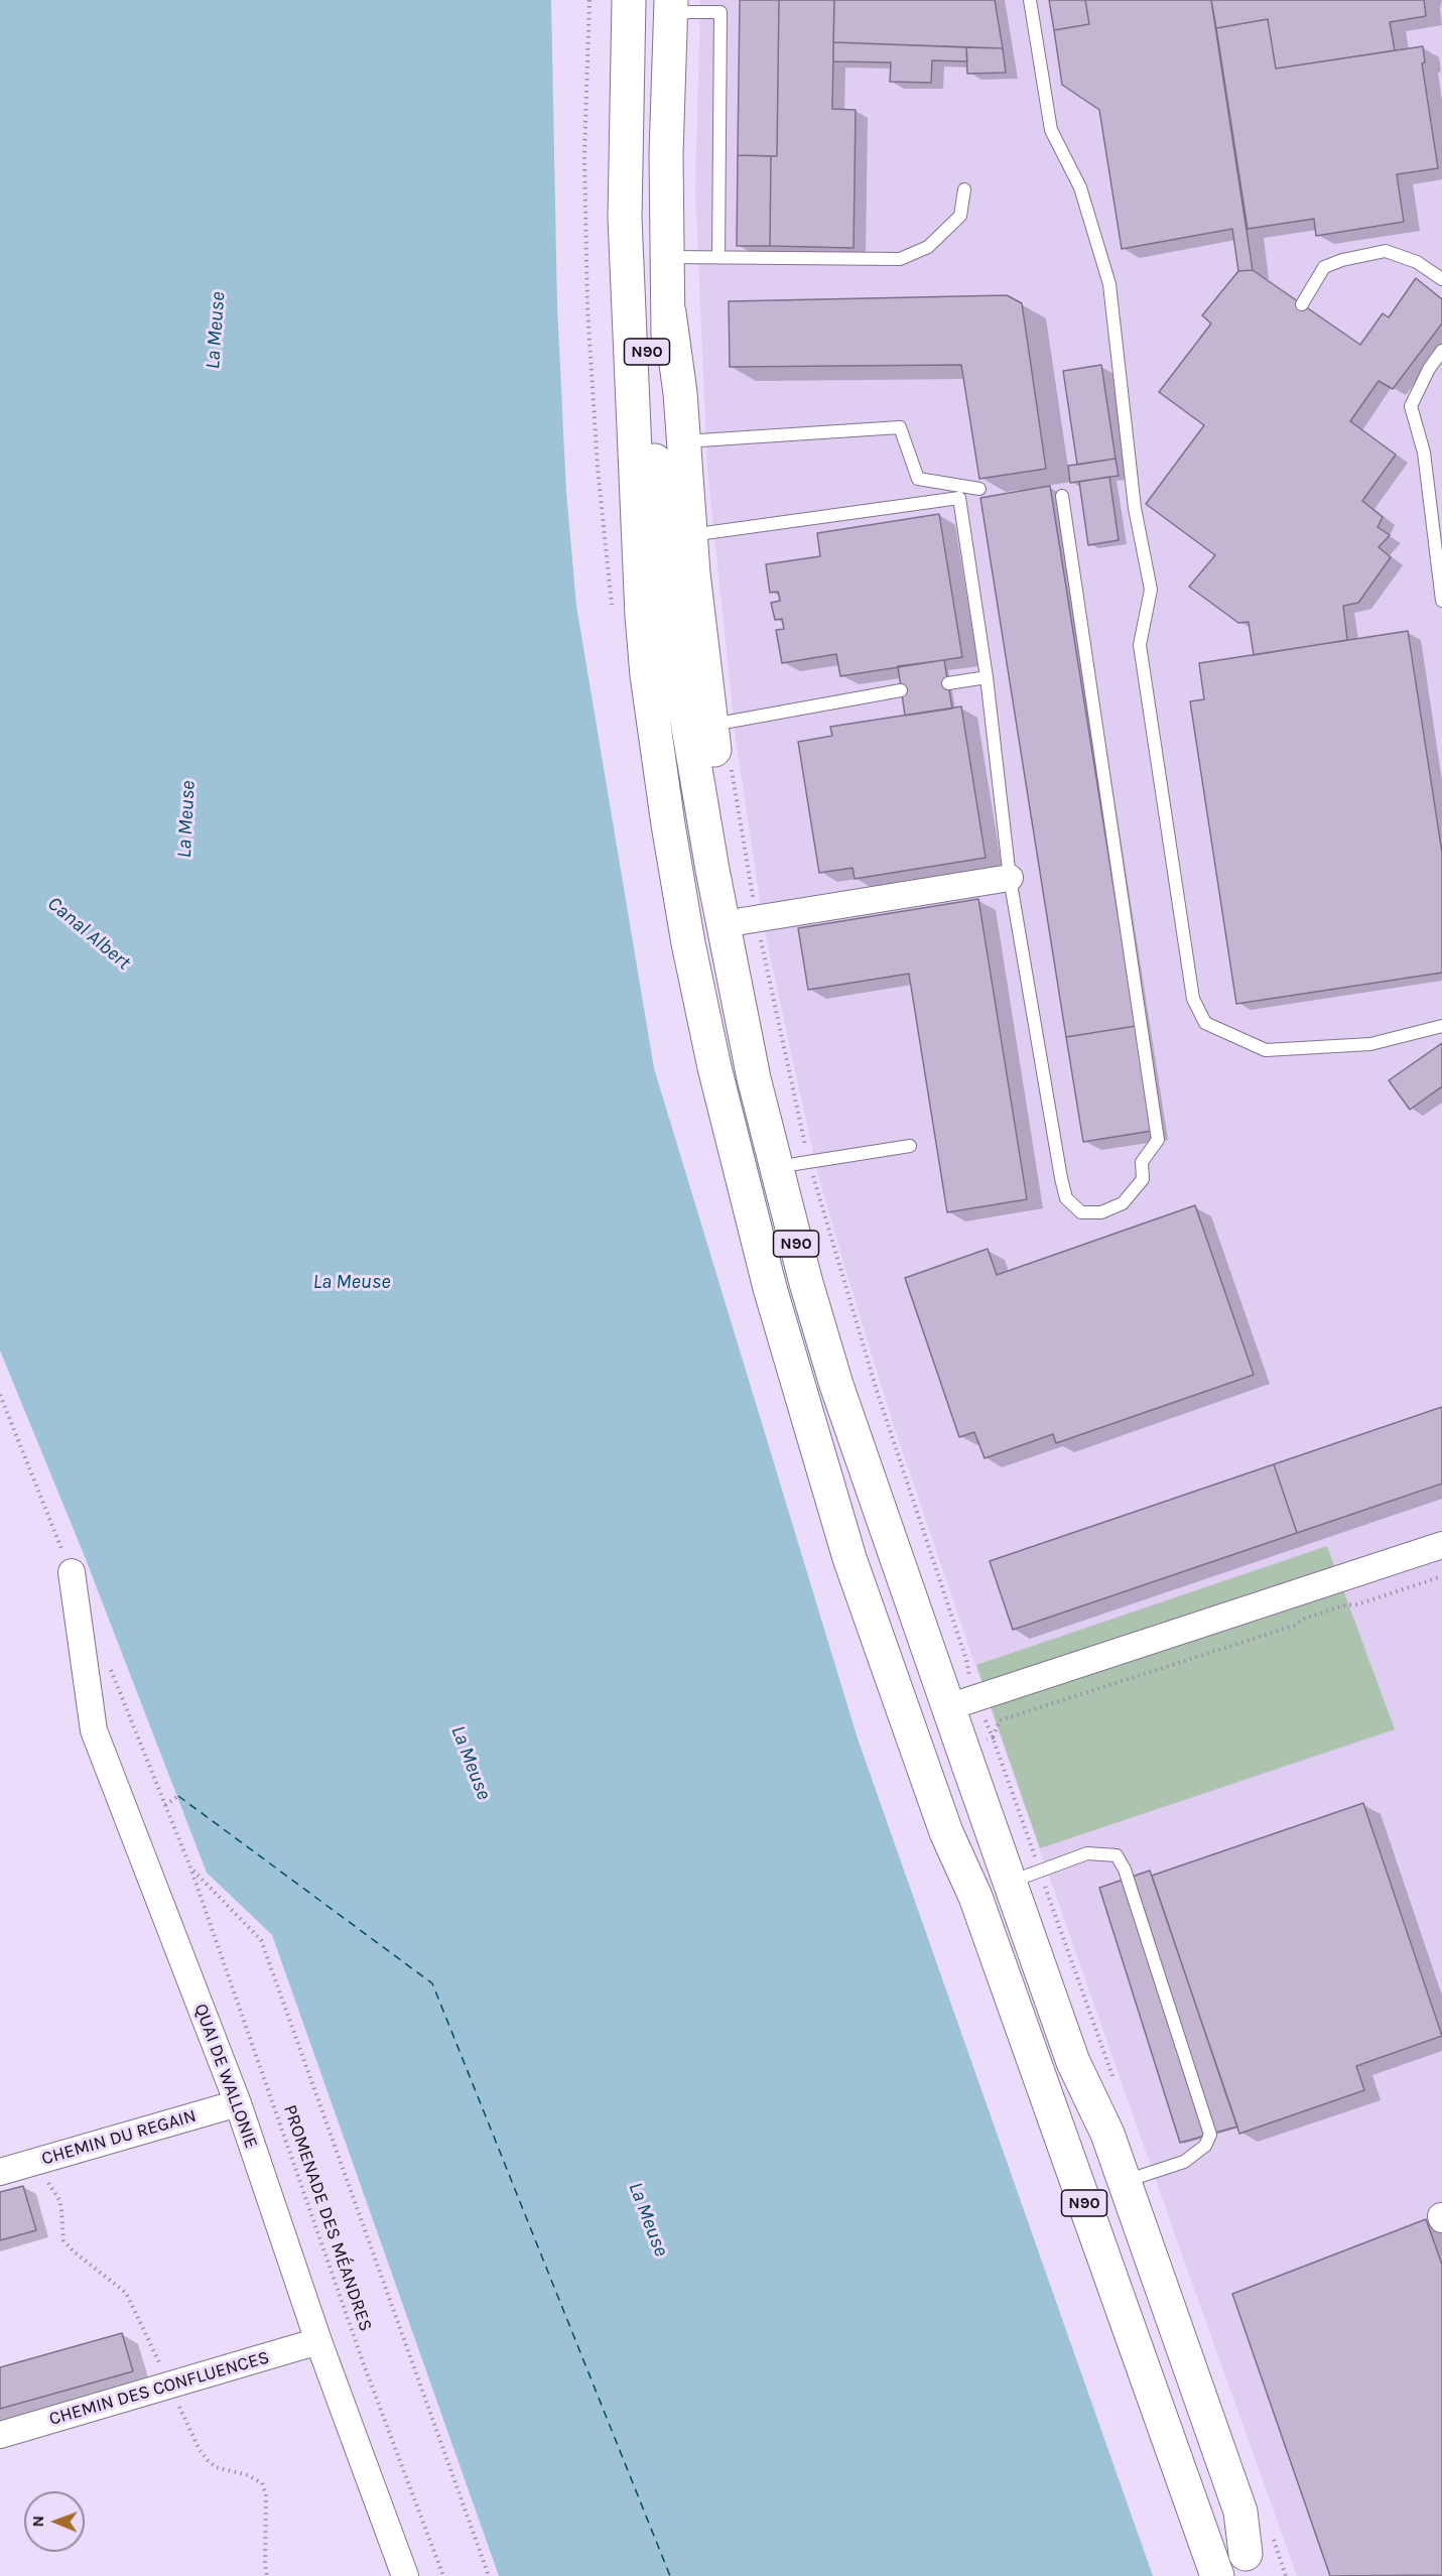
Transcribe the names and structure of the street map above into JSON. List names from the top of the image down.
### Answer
{
  "streets": {
    "main road": ["N90"],
    "street": ["QUAI DE WALLONIE", "CHEMIN DU REGAIN", "CHEMIN DES CONFLUENCES"],
    "path": ["PROMENADE DES MÉANDRES"]
  },
  "crossings": [
    ["QUAI DE WALLONIE", "CHEMIN DU REGAIN"],
    ["QUAI DE WALLONIE", "CHEMIN DES CONFLUENCES"]
  ],
  "water": ["La Meuse", "Canal Albert"],
  "north": "left"
}
